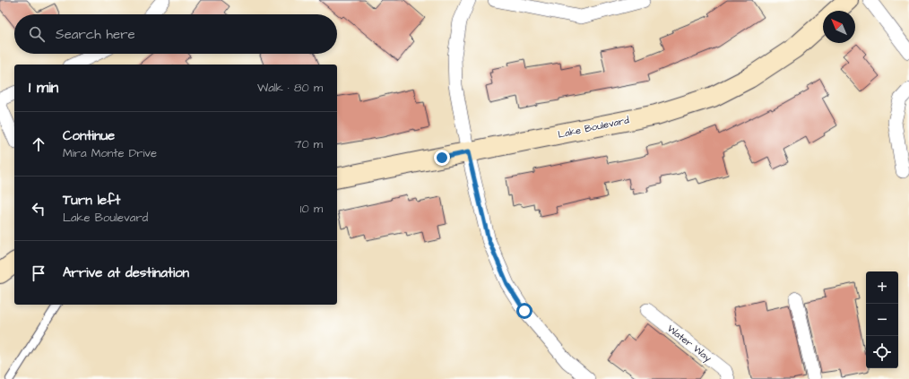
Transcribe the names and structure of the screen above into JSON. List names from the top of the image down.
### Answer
{
  "streets": {
    "main road": ["Lake Boulevard"],
    "street": ["Water Way"]
  },
  "north": "top left",
  "page": {
    "search": "Search here",
    "heading": ["1 min", "Walk · 80 m"],
    "list": [
      ["Continue", "Mira Monte Drive", "70 m"],
      ["Turn left", "Lake Boulevard", "10 m"],
      "Arrive at destination"
    ],
    "map_buttons": ["+", "−"]
  }
}
